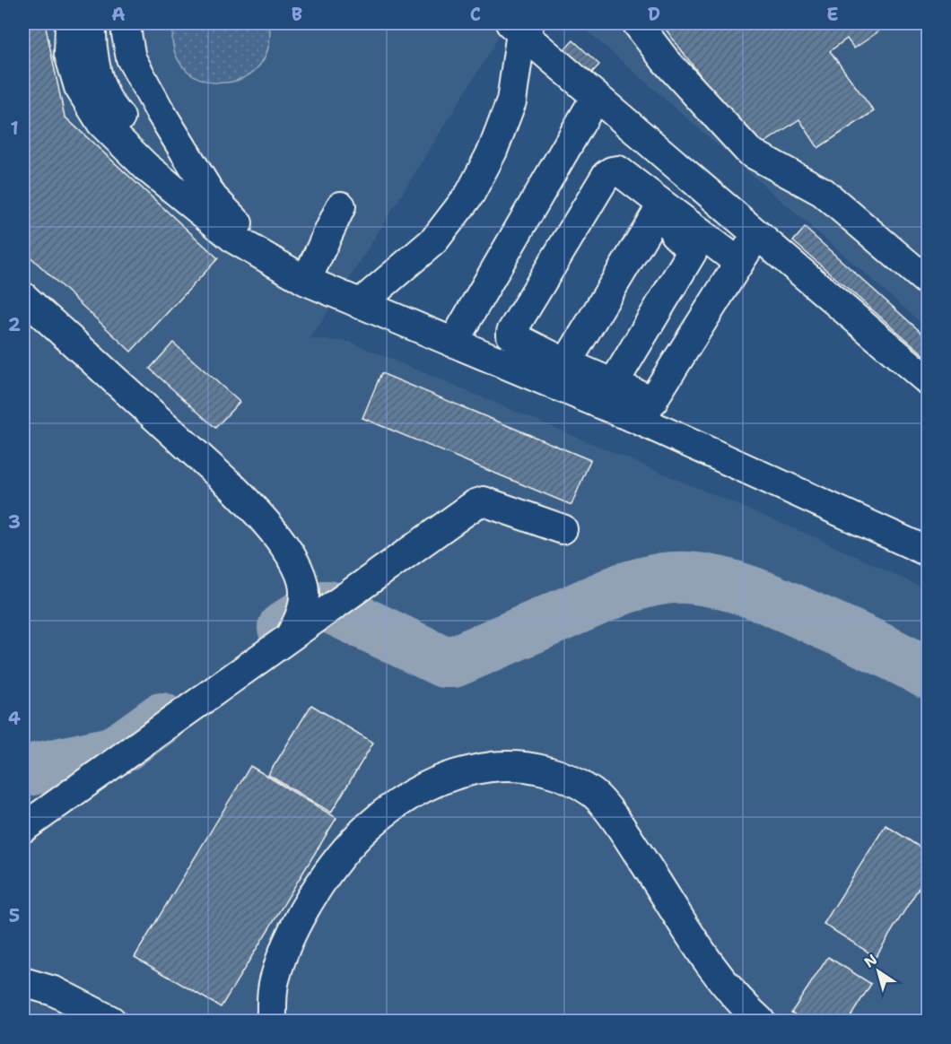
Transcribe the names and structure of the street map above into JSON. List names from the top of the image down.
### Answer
{
  "north": "top left",
  "grid": {
    "columns": [
      "A",
      "B",
      "C",
      "D",
      "E"
    ],
    "rows": [
      "1",
      "2",
      "3",
      "4",
      "5"
    ]
  }
}
